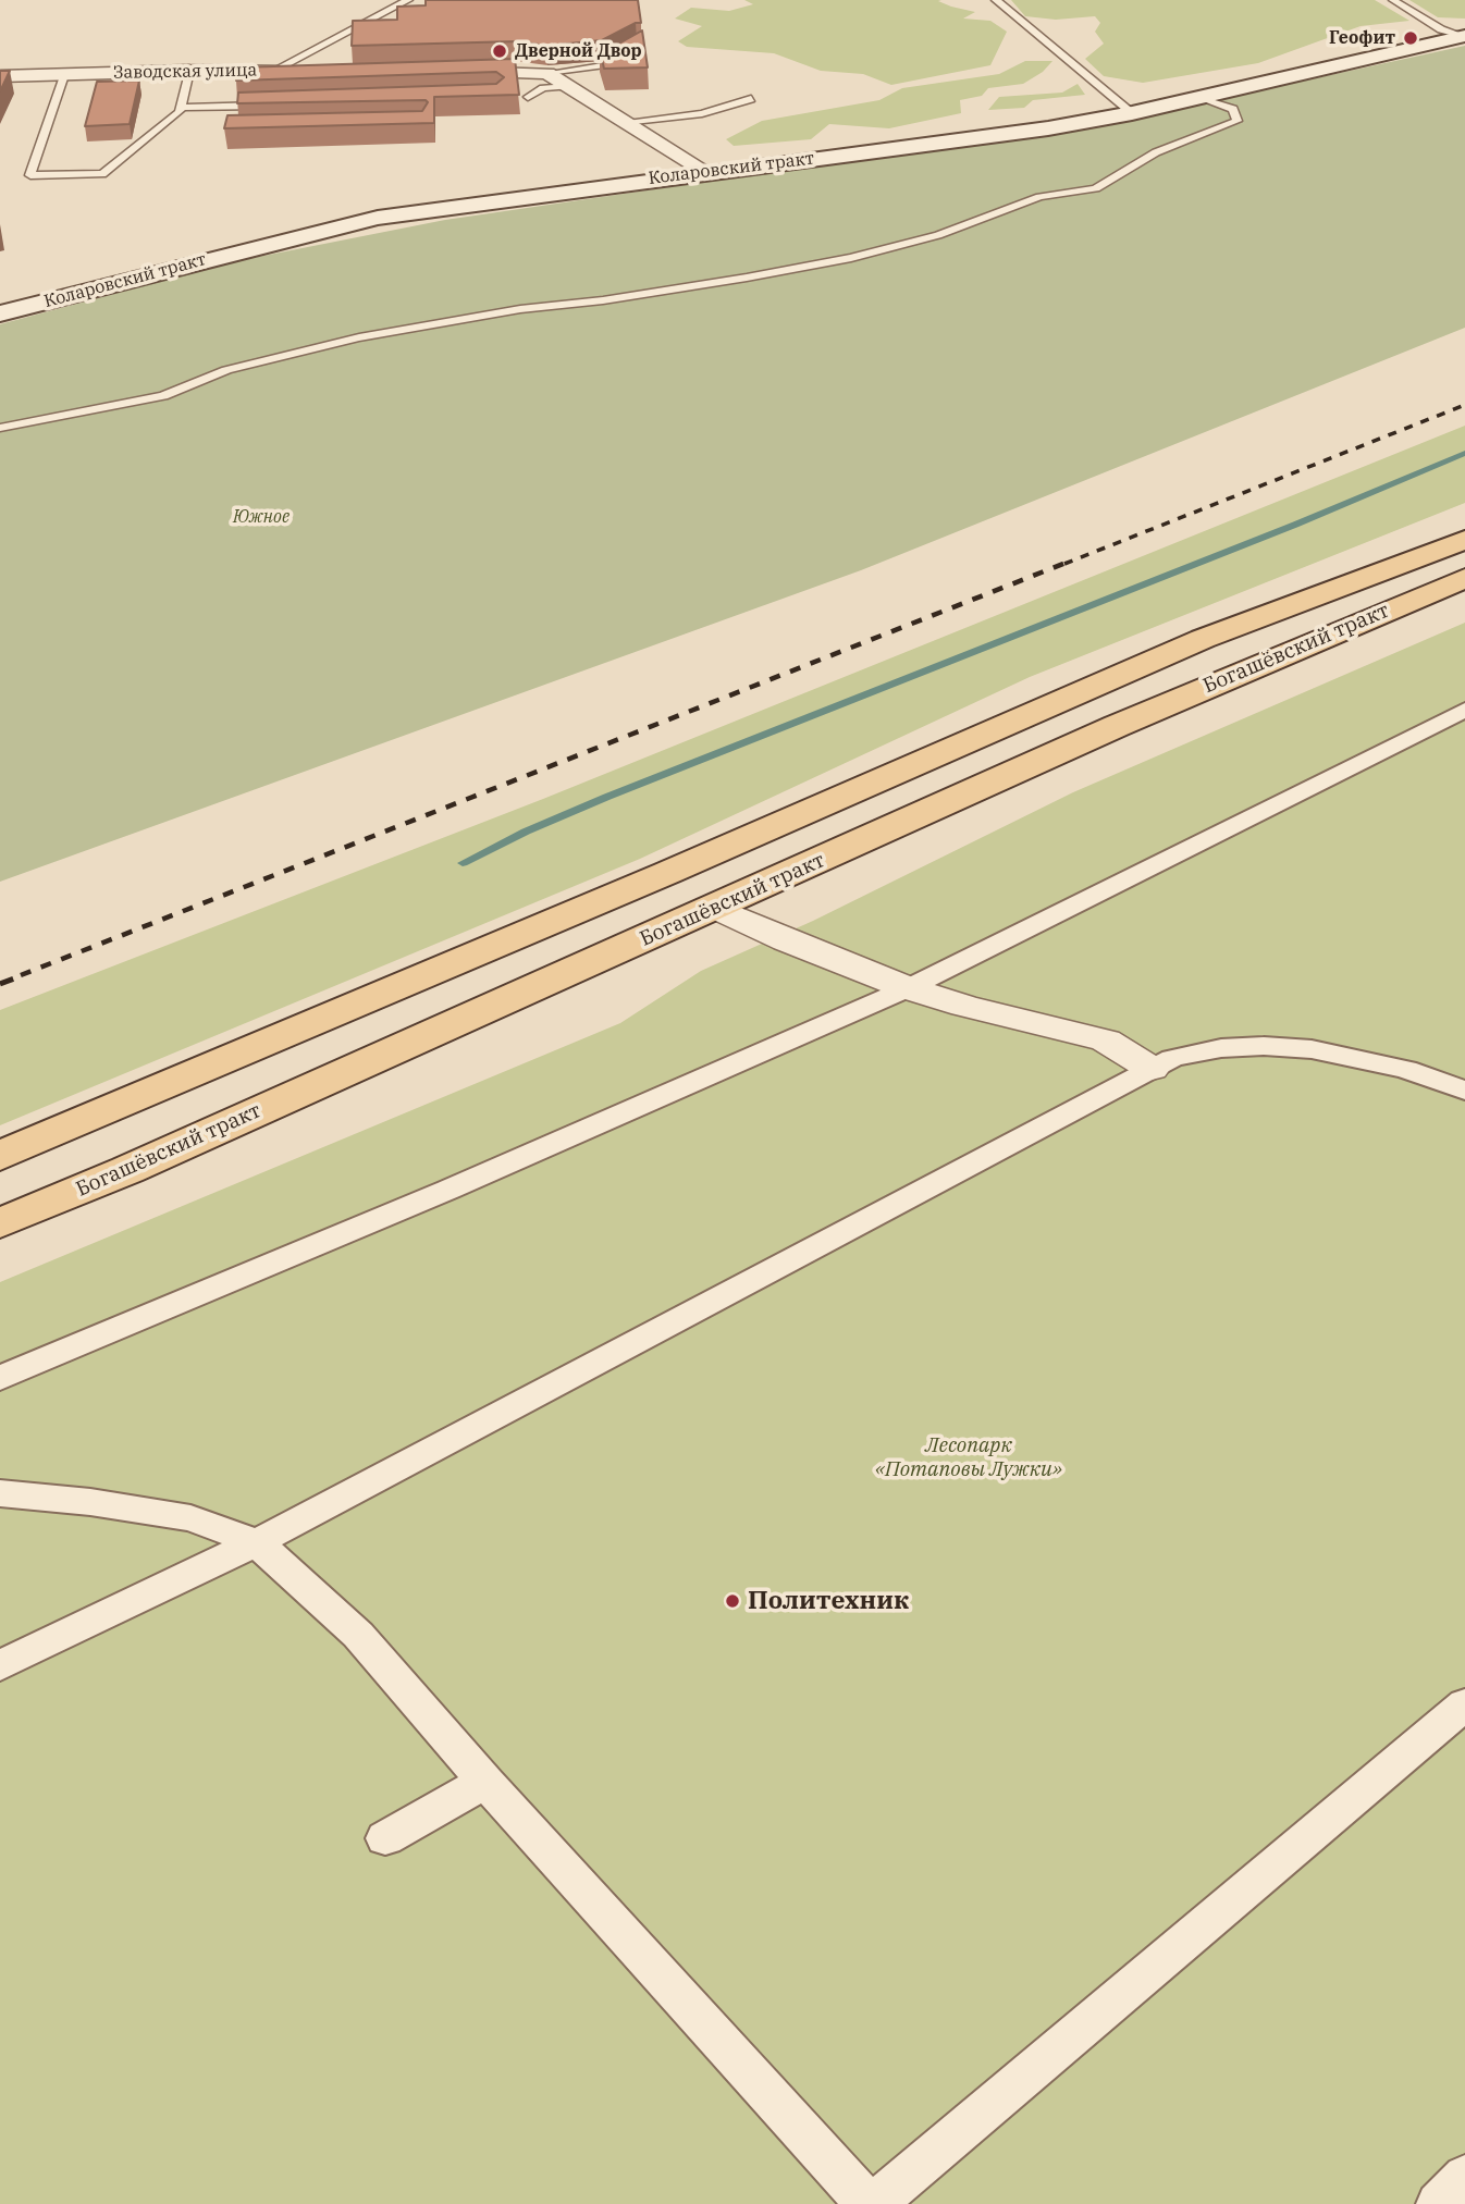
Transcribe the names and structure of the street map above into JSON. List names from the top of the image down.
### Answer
{
  "streets": {
    "main road": ["Коларовский тракт", "Богашёвский тракт"],
    "street": ["Заводская улица"]
  },
  "parks": ["Южное", "Лесопарк «Потаповы Лужки»"],
  "places": ["Геофит", "Дверной Двор", "Политехник"]
}
